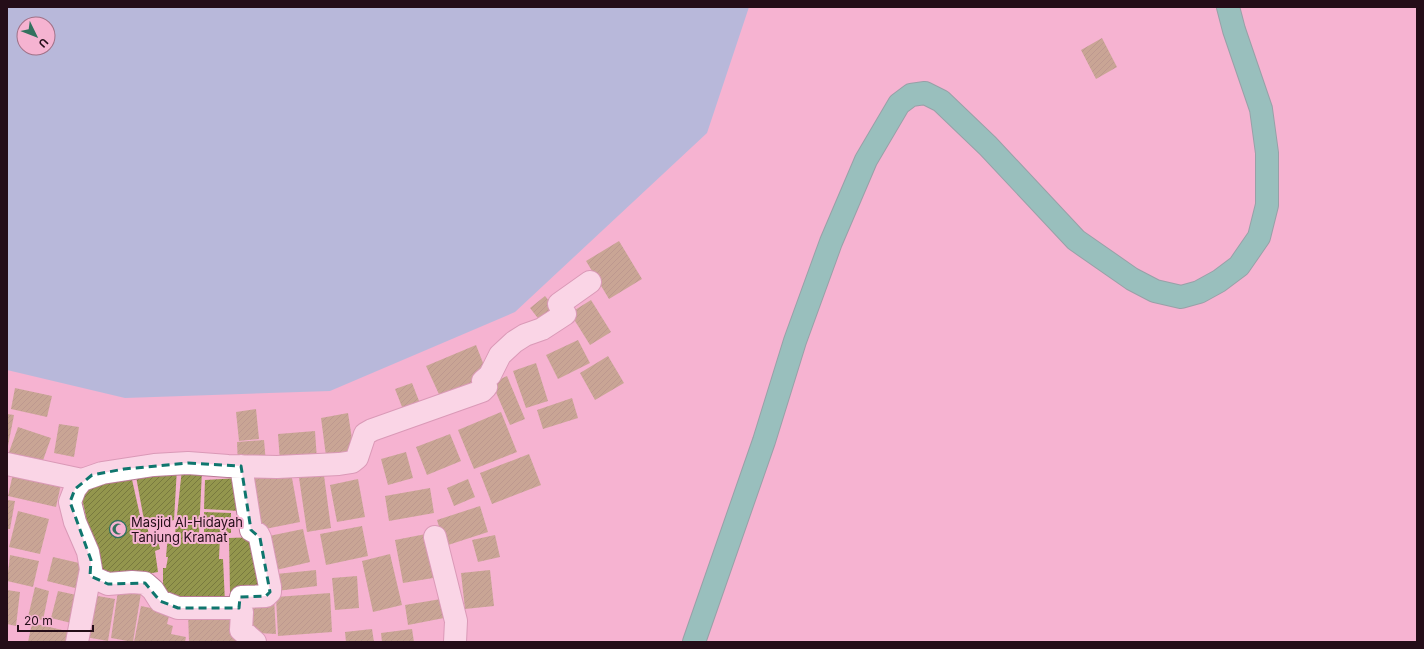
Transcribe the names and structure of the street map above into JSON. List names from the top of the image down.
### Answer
{
  "places": {
    "mosque": ["Masjid Al-Hidayah Tanjung Kramat"]
  },
  "scale_bar": "20 m",
  "north": "bottom right"
}
